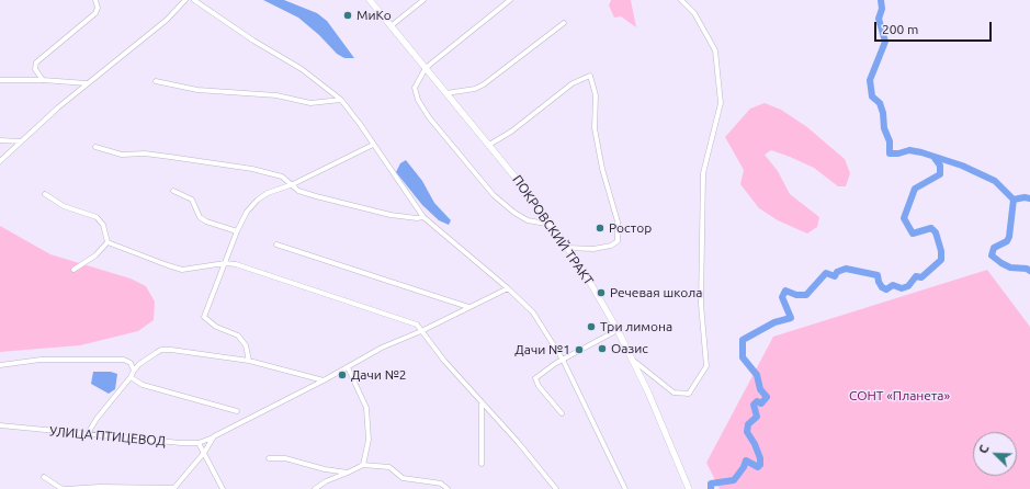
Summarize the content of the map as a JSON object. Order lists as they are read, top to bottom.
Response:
{
  "streets": {
    "main road": ["ПОКРОВСКИЙ ТРАКТ"],
    "street": ["УЛИЦА ПТИЦЕВОД"]
  },
  "parks": ["СОНТ «Планета»"],
  "places": [
    "МиКо",
    "Ростор",
    "Речевая школа",
    "Три лимона",
    "Оазис",
    "Дачи №1",
    "Дачи №2"
  ],
  "scale_bar": "200 m",
  "north": "top left"
}
